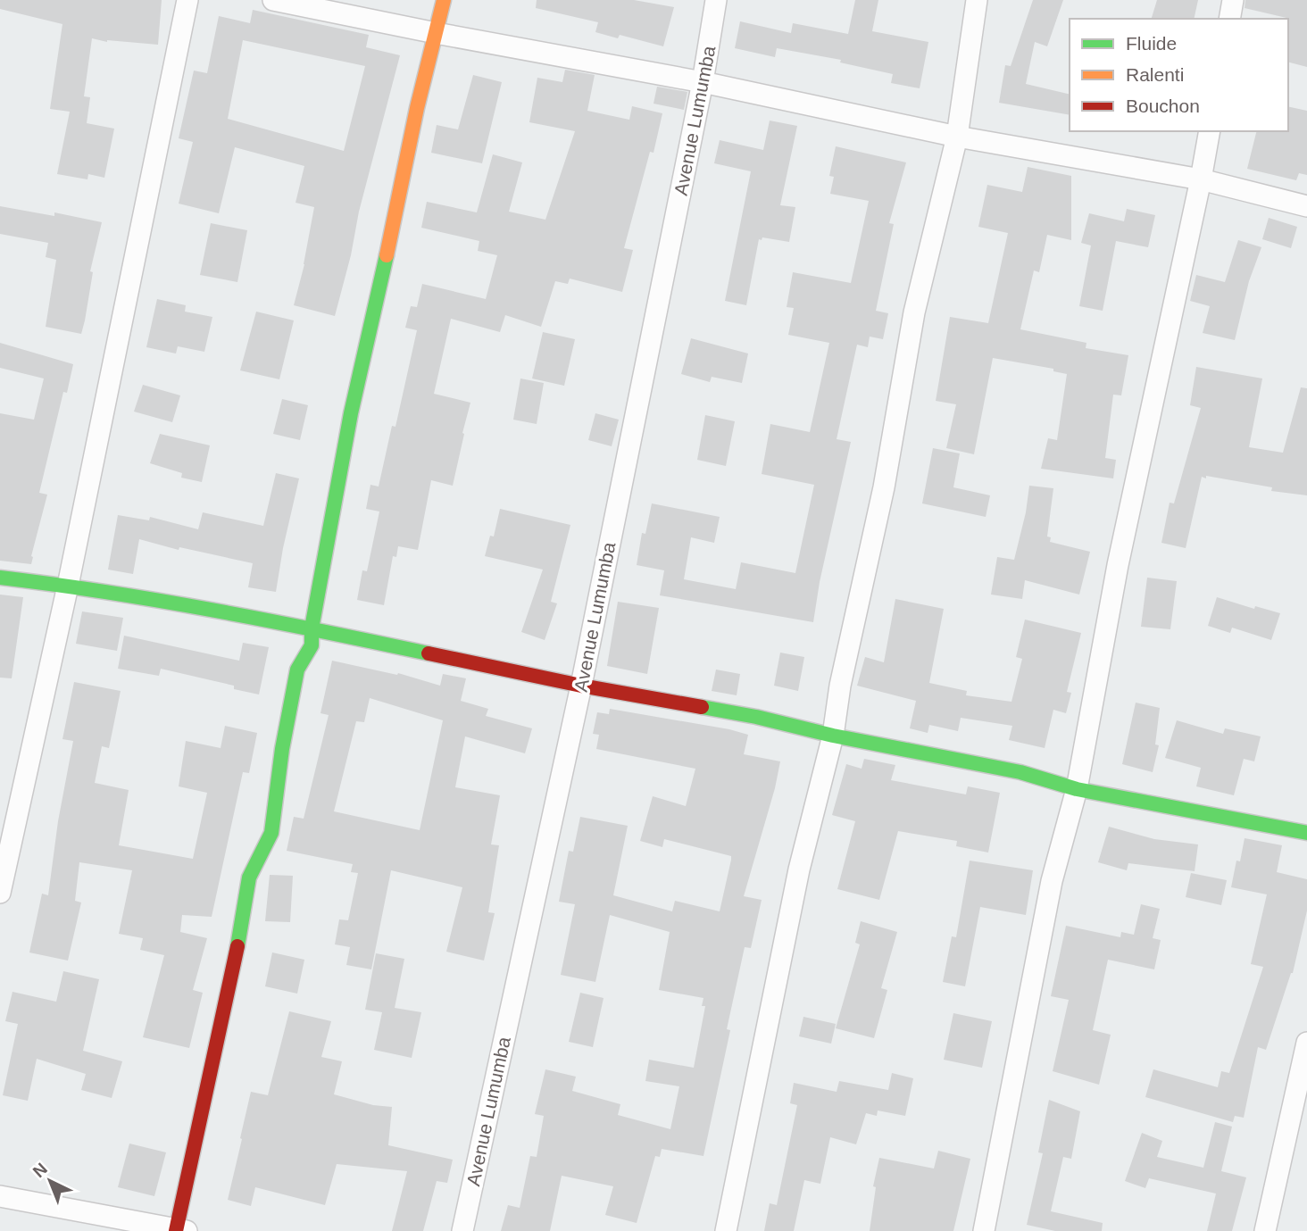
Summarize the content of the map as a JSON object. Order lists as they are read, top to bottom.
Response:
{
  "streets": {
    "street": ["Avenue Lumumba"]
  },
  "legend": ["Fluide", "Ralenti", "Bouchon"],
  "north": "top left"
}
